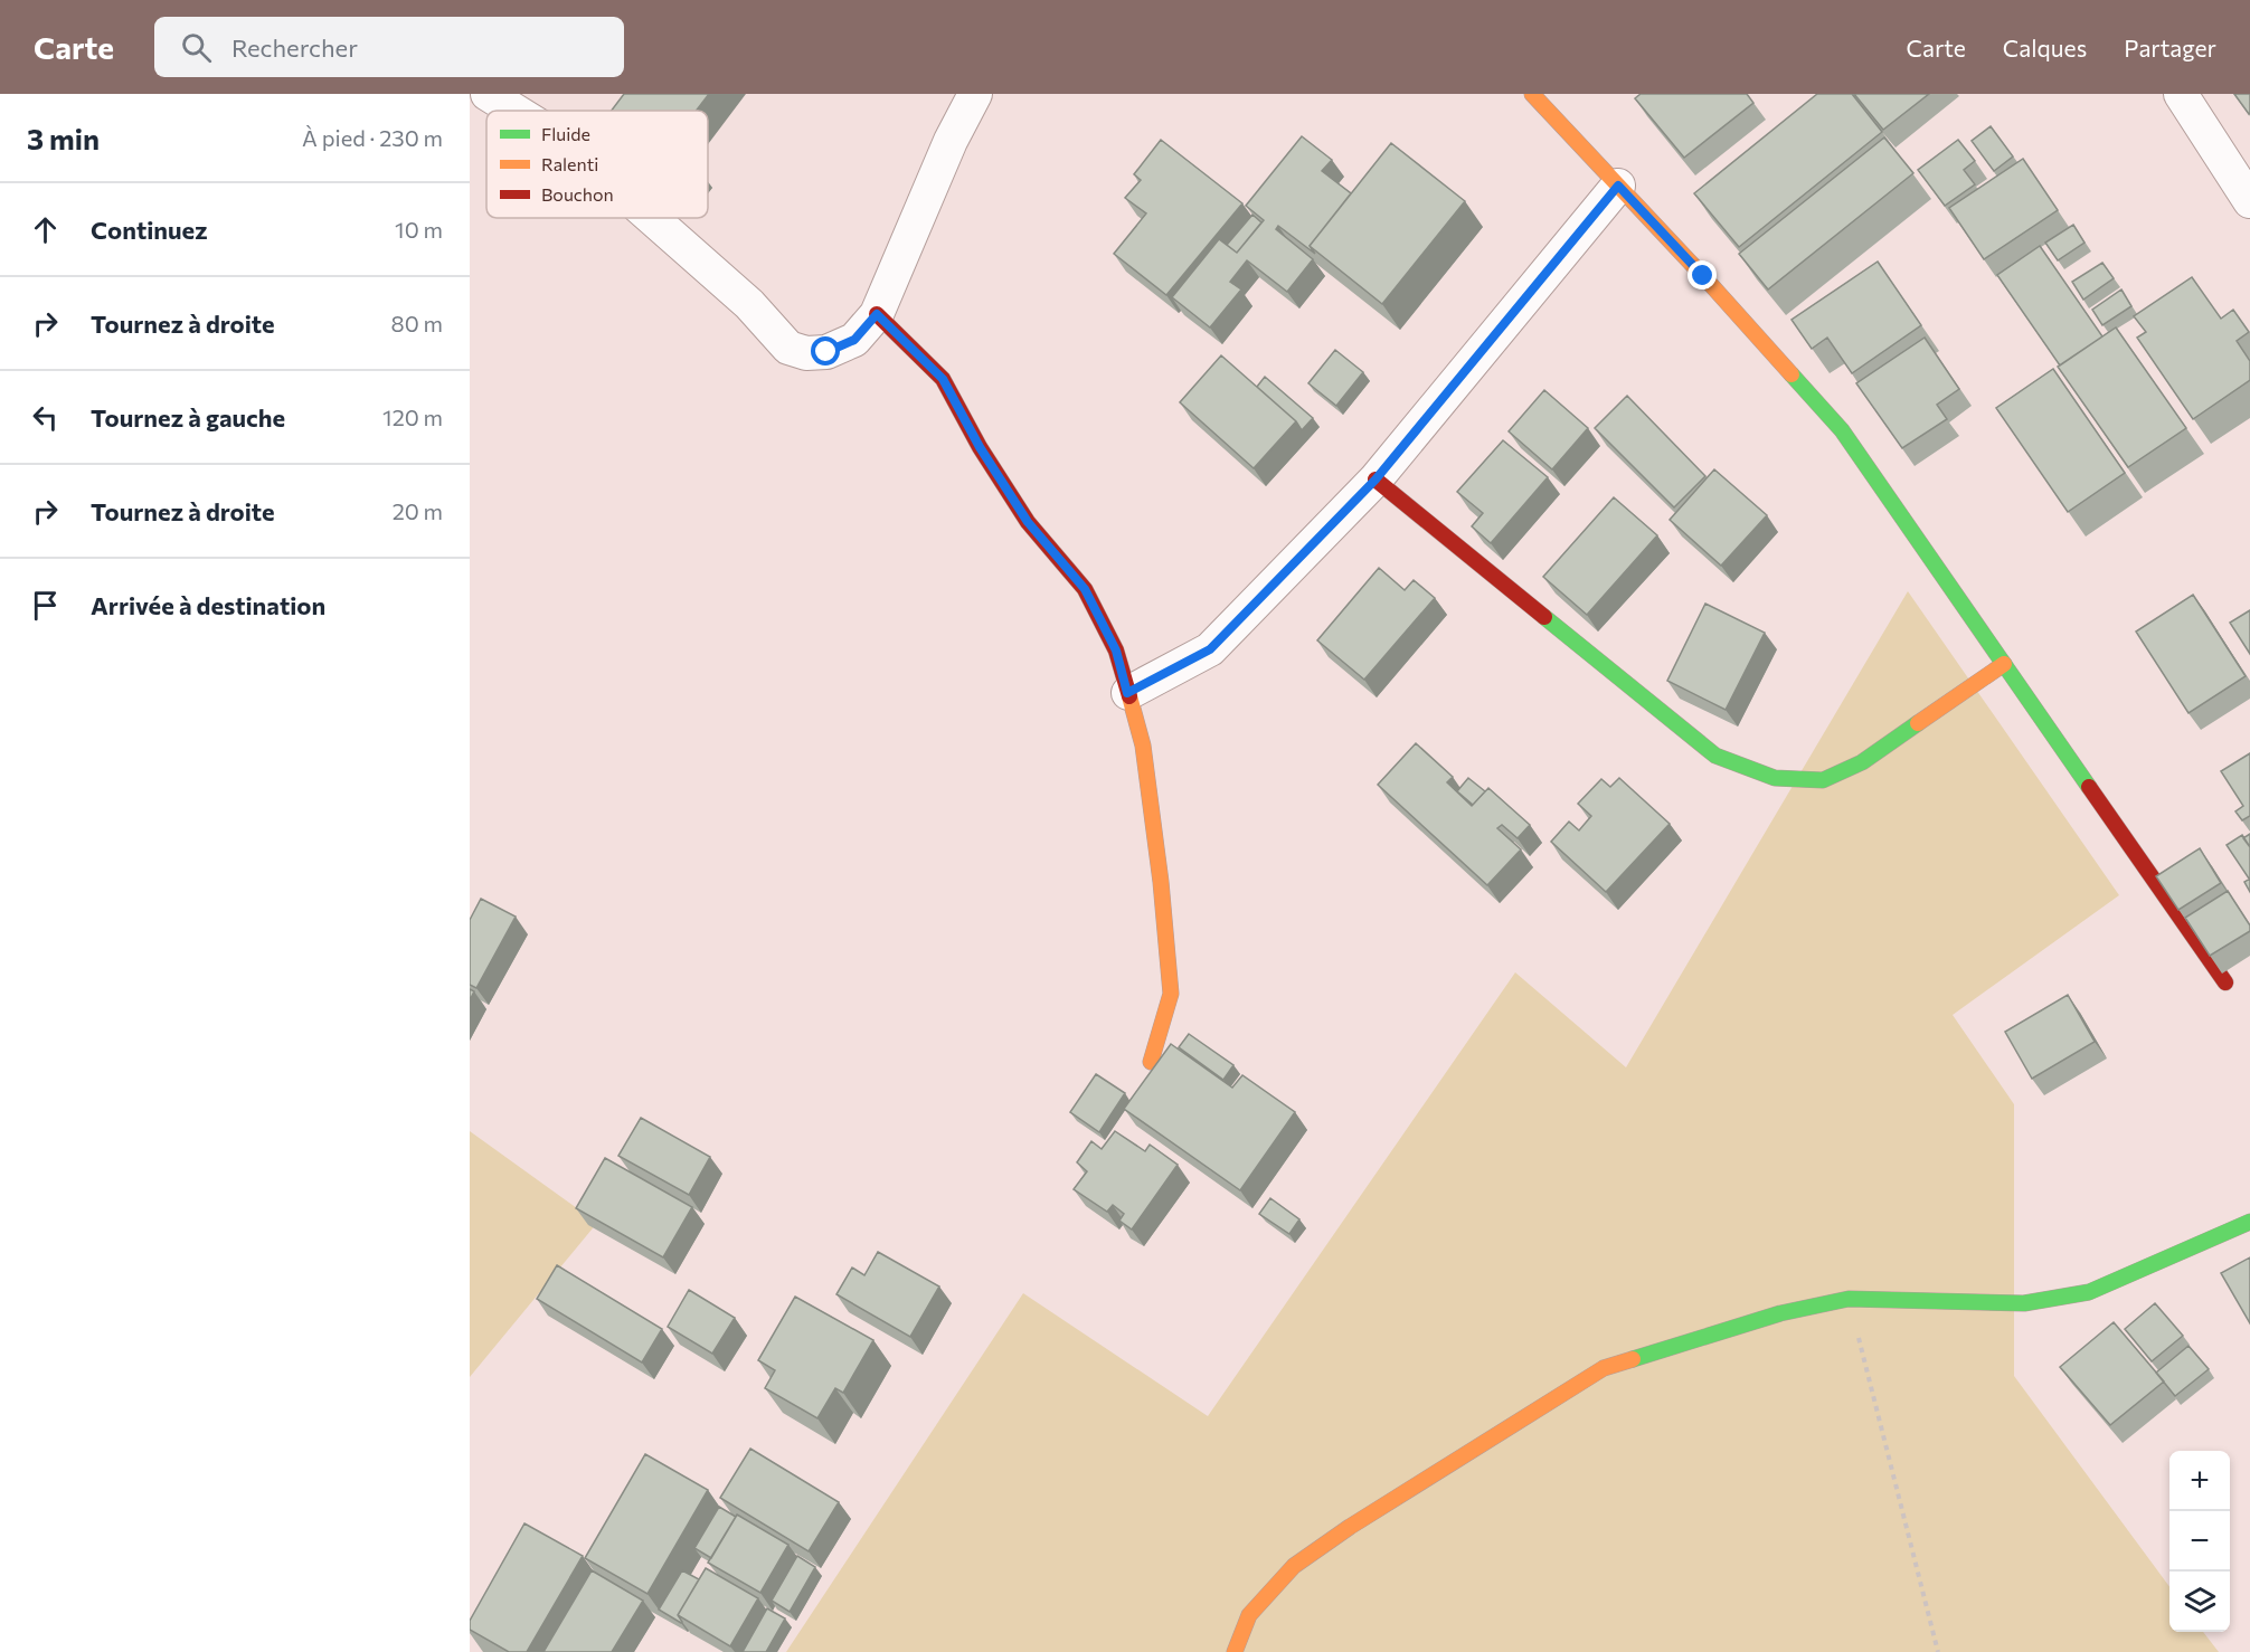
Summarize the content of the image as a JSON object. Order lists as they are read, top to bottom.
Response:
{
  "legend": ["Fluide", "Ralenti", "Bouchon"],
  "page": {
    "header": "Carte",
    "search": "Rechercher",
    "nav": ["Carte", "Calques", "Partager"],
    "heading": ["3 min", "À pied · 230 m"],
    "list": [
      ["Continuez", "10 m"],
      ["Tournez à droite", "80 m"],
      ["Tournez à gauche", "120 m"],
      ["Tournez à droite", "20 m"],
      "Arrivée à destination"
    ],
    "map_buttons": ["+", "−"]
  }
}
